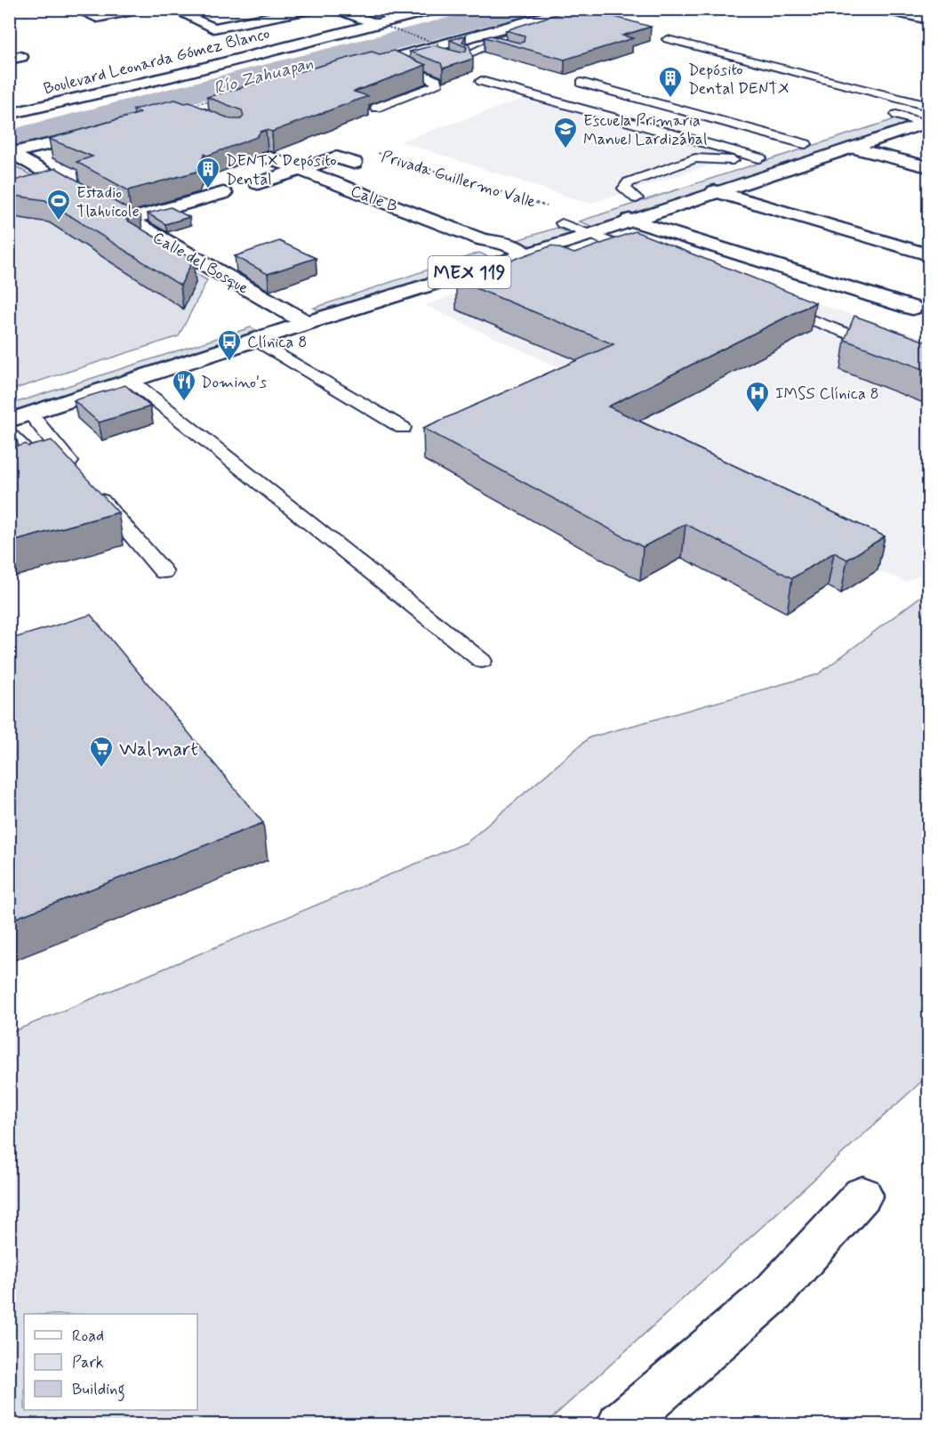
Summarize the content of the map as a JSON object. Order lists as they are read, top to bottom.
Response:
{
  "streets": {
    "street": [
      "Boulevard Leonarda Gómez Blanco",
      "Calle B",
      "Calle del Bosque",
      "MEX 119"
    ],
    "path": ["Privada Guillermo Valle"]
  },
  "crossings": [
    ["Privada Guillermo Valle", "MEX 119"],
    ["Calle B", "MEX 119"],
    ["Calle del Bosque", "MEX 119"]
  ],
  "water": ["Río Zahuapan"],
  "places": {
    "building": ["Depósito Dental DENTX", "DENTX Depósito Dental"],
    "school or university": ["Escuela Primaria Manuel Lardizábal"],
    "sports": ["Estadio Tlahuicole"],
    "bus stop": ["Clínica 8"],
    "restaurant": ["Domino's"],
    "hospital": ["IMSS Clínica 8"],
    "supermarket": ["Walmart"]
  },
  "legend": ["Road", "Park", "Building"]
}
